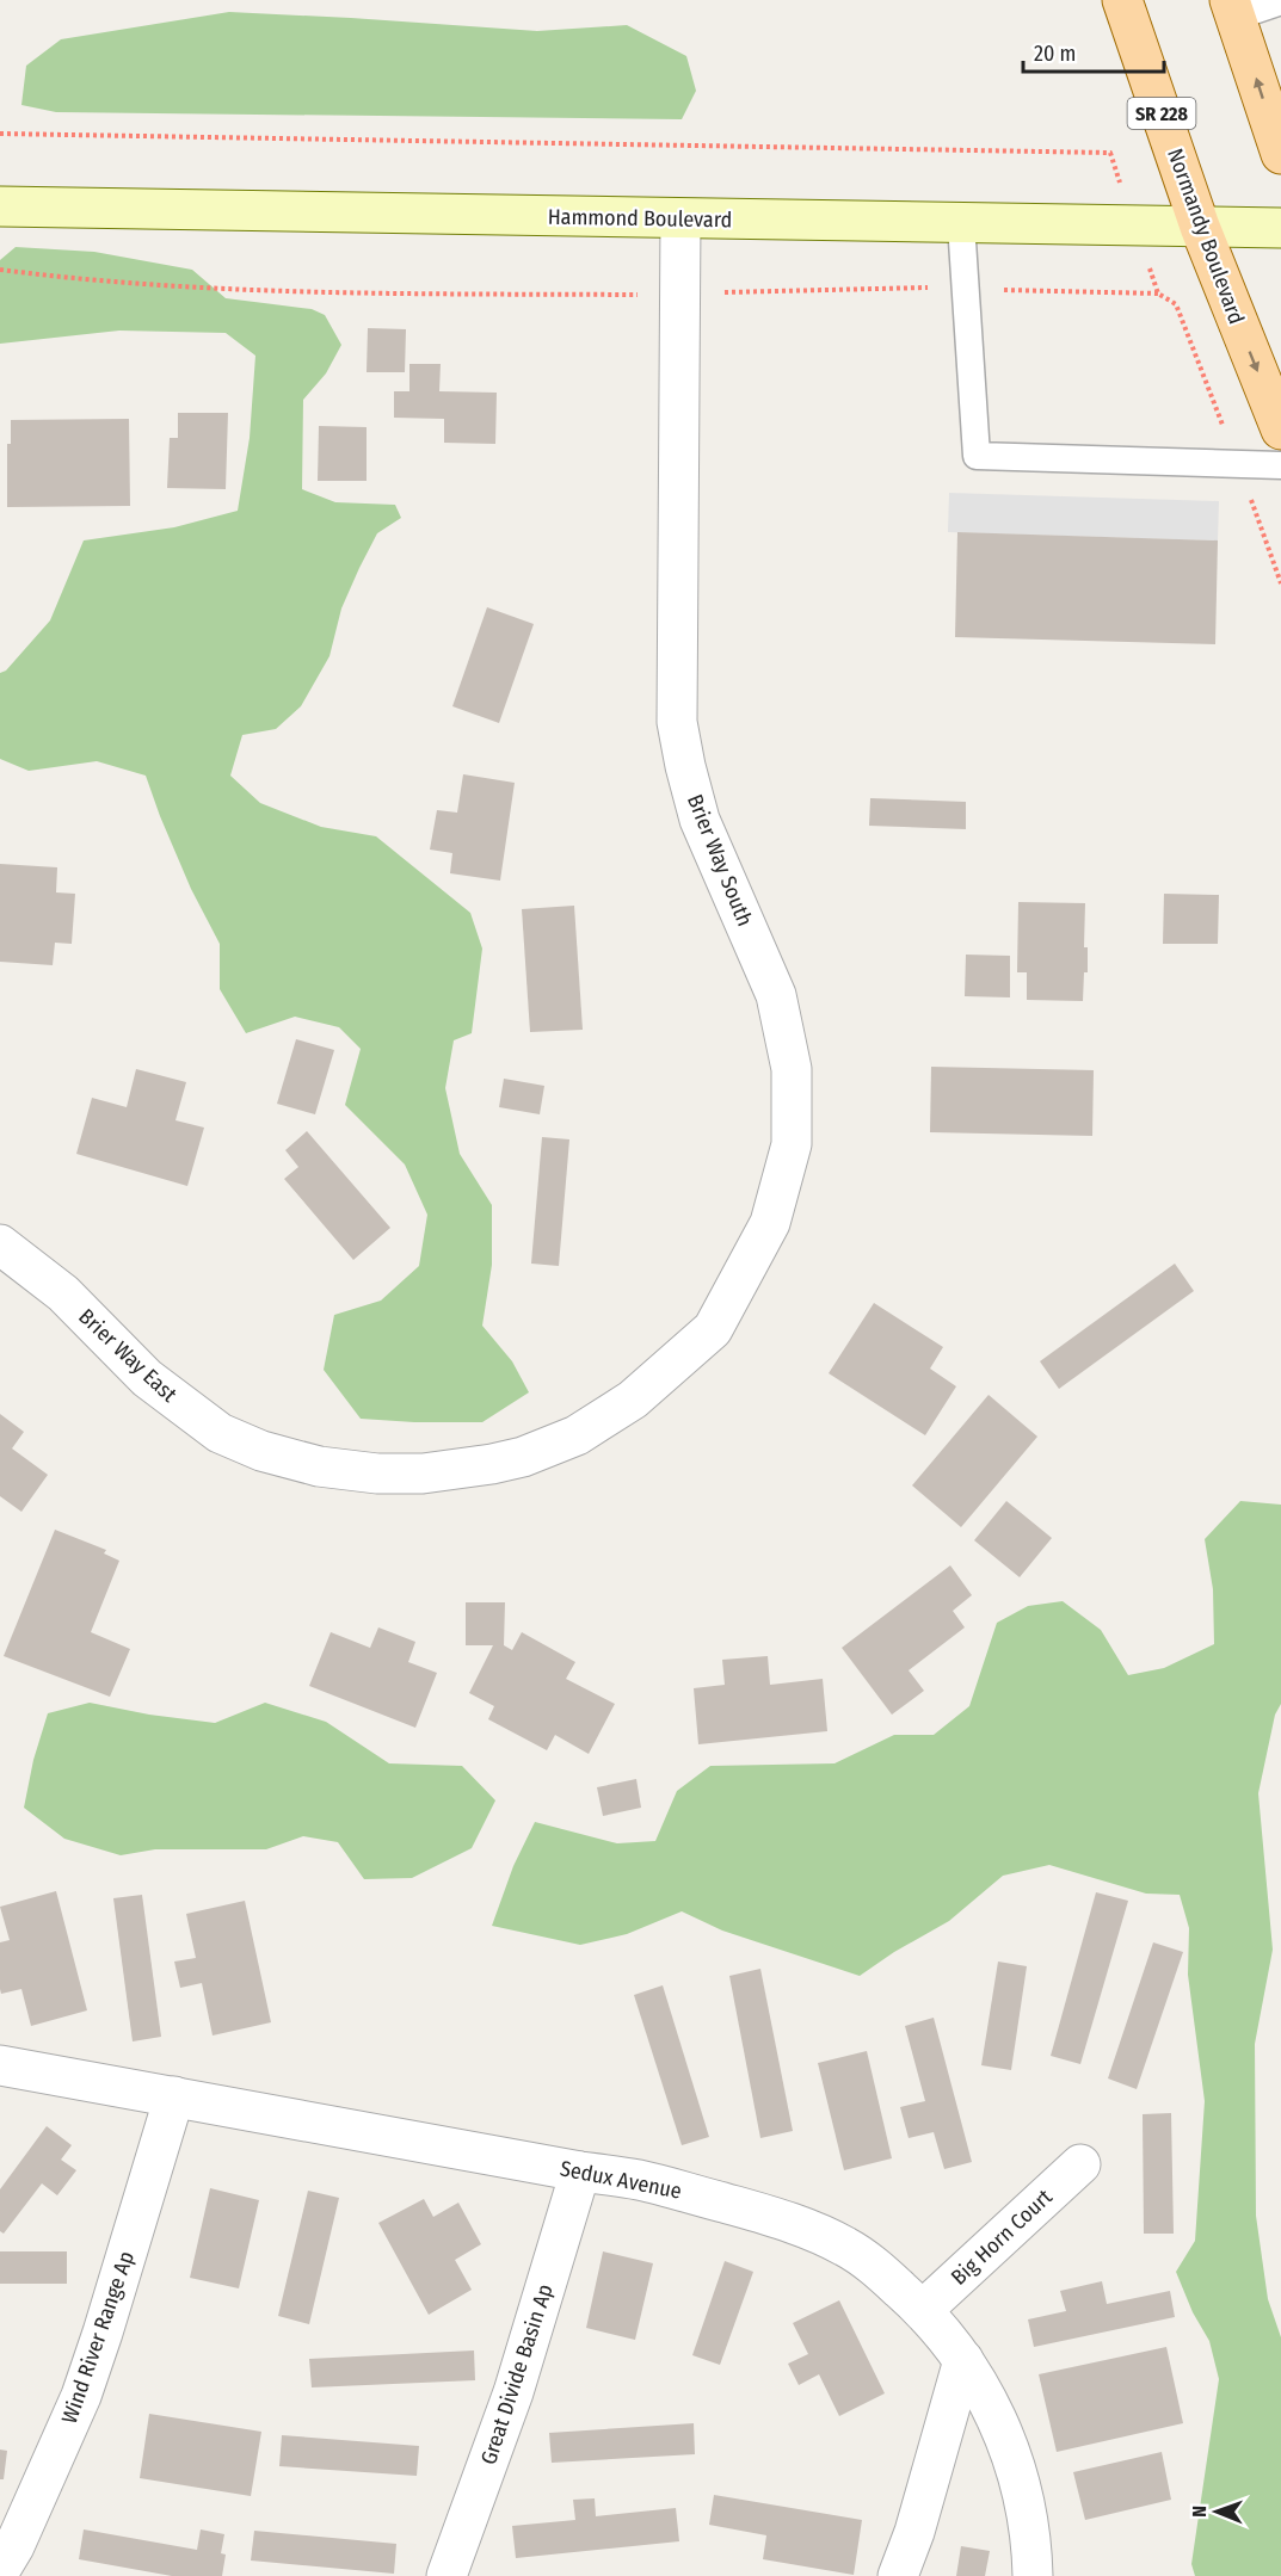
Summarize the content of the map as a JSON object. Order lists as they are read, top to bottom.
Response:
{
  "streets": {
    "main road": ["SR 228", "Normandy Boulevard"],
    "street": [
      "Hammond Boulevard",
      "Brier Way South",
      "Brier Way East",
      "Sedux Avenue",
      "Big Horn Court",
      "Wind River Range Ap",
      "Great Divide Basin Ap"
    ]
  },
  "crossings": [
    ["Hammond Boulevard", "Normandy Boulevard"],
    ["Hammond Boulevard", "Brier Way South"],
    ["Brier Way South", "Brier Way East"],
    ["Sedux Avenue", "Big Horn Court"],
    ["Sedux Avenue", "Wind River Range Ap"],
    ["Sedux Avenue", "Great Divide Basin Ap"]
  ],
  "one_way": ["Normandy Boulevard"],
  "scale_bar": "20 m",
  "north": "left"
}
